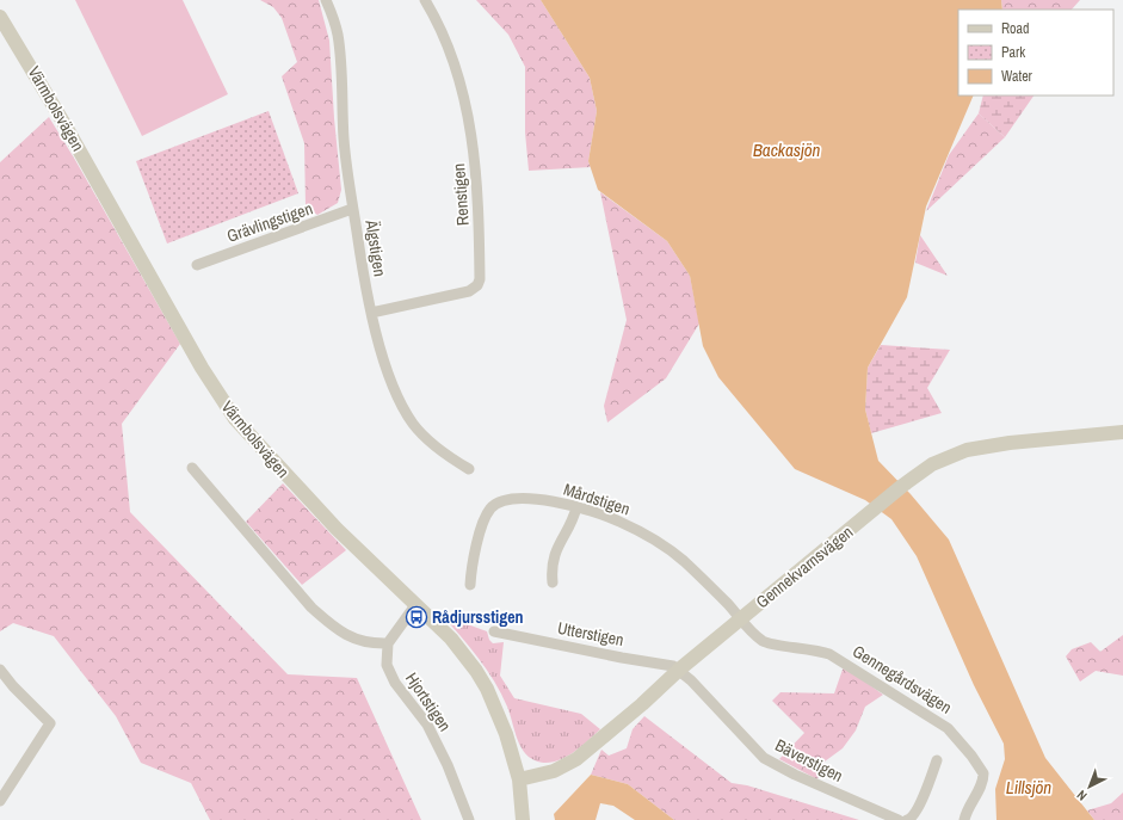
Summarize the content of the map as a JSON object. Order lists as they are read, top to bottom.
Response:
{
  "streets": {
    "street": [
      "Värmbolsvägen",
      "Renstigen",
      "Grävlingstigen",
      "Älgstigen",
      "Mårdstigen",
      "Gennekvarnsvägen",
      "Utterstigen",
      "Gennegårdsvägen",
      "Hjortstigen",
      "Bäverstigen"
    ]
  },
  "crossings": [
    ["Värmbolsvägen", "Gennekvarnsvägen"],
    ["Renstigen", "Älgstigen"],
    ["Grävlingstigen", "Älgstigen"],
    ["Mårdstigen", "Gennekvarnsvägen"],
    ["Mårdstigen", "Gennegårdsvägen"],
    ["Gennekvarnsvägen", "Utterstigen"],
    ["Gennekvarnsvägen", "Gennegårdsvägen"],
    ["Gennekvarnsvägen", "Bäverstigen"],
    ["Utterstigen", "Bäverstigen"]
  ],
  "water": ["Backasjön", "Lillsjön"],
  "places": {
    "bus stop": ["Rådjursstigen"]
  },
  "legend": ["Road", "Park", "Water"],
  "north": "bottom left"
}
